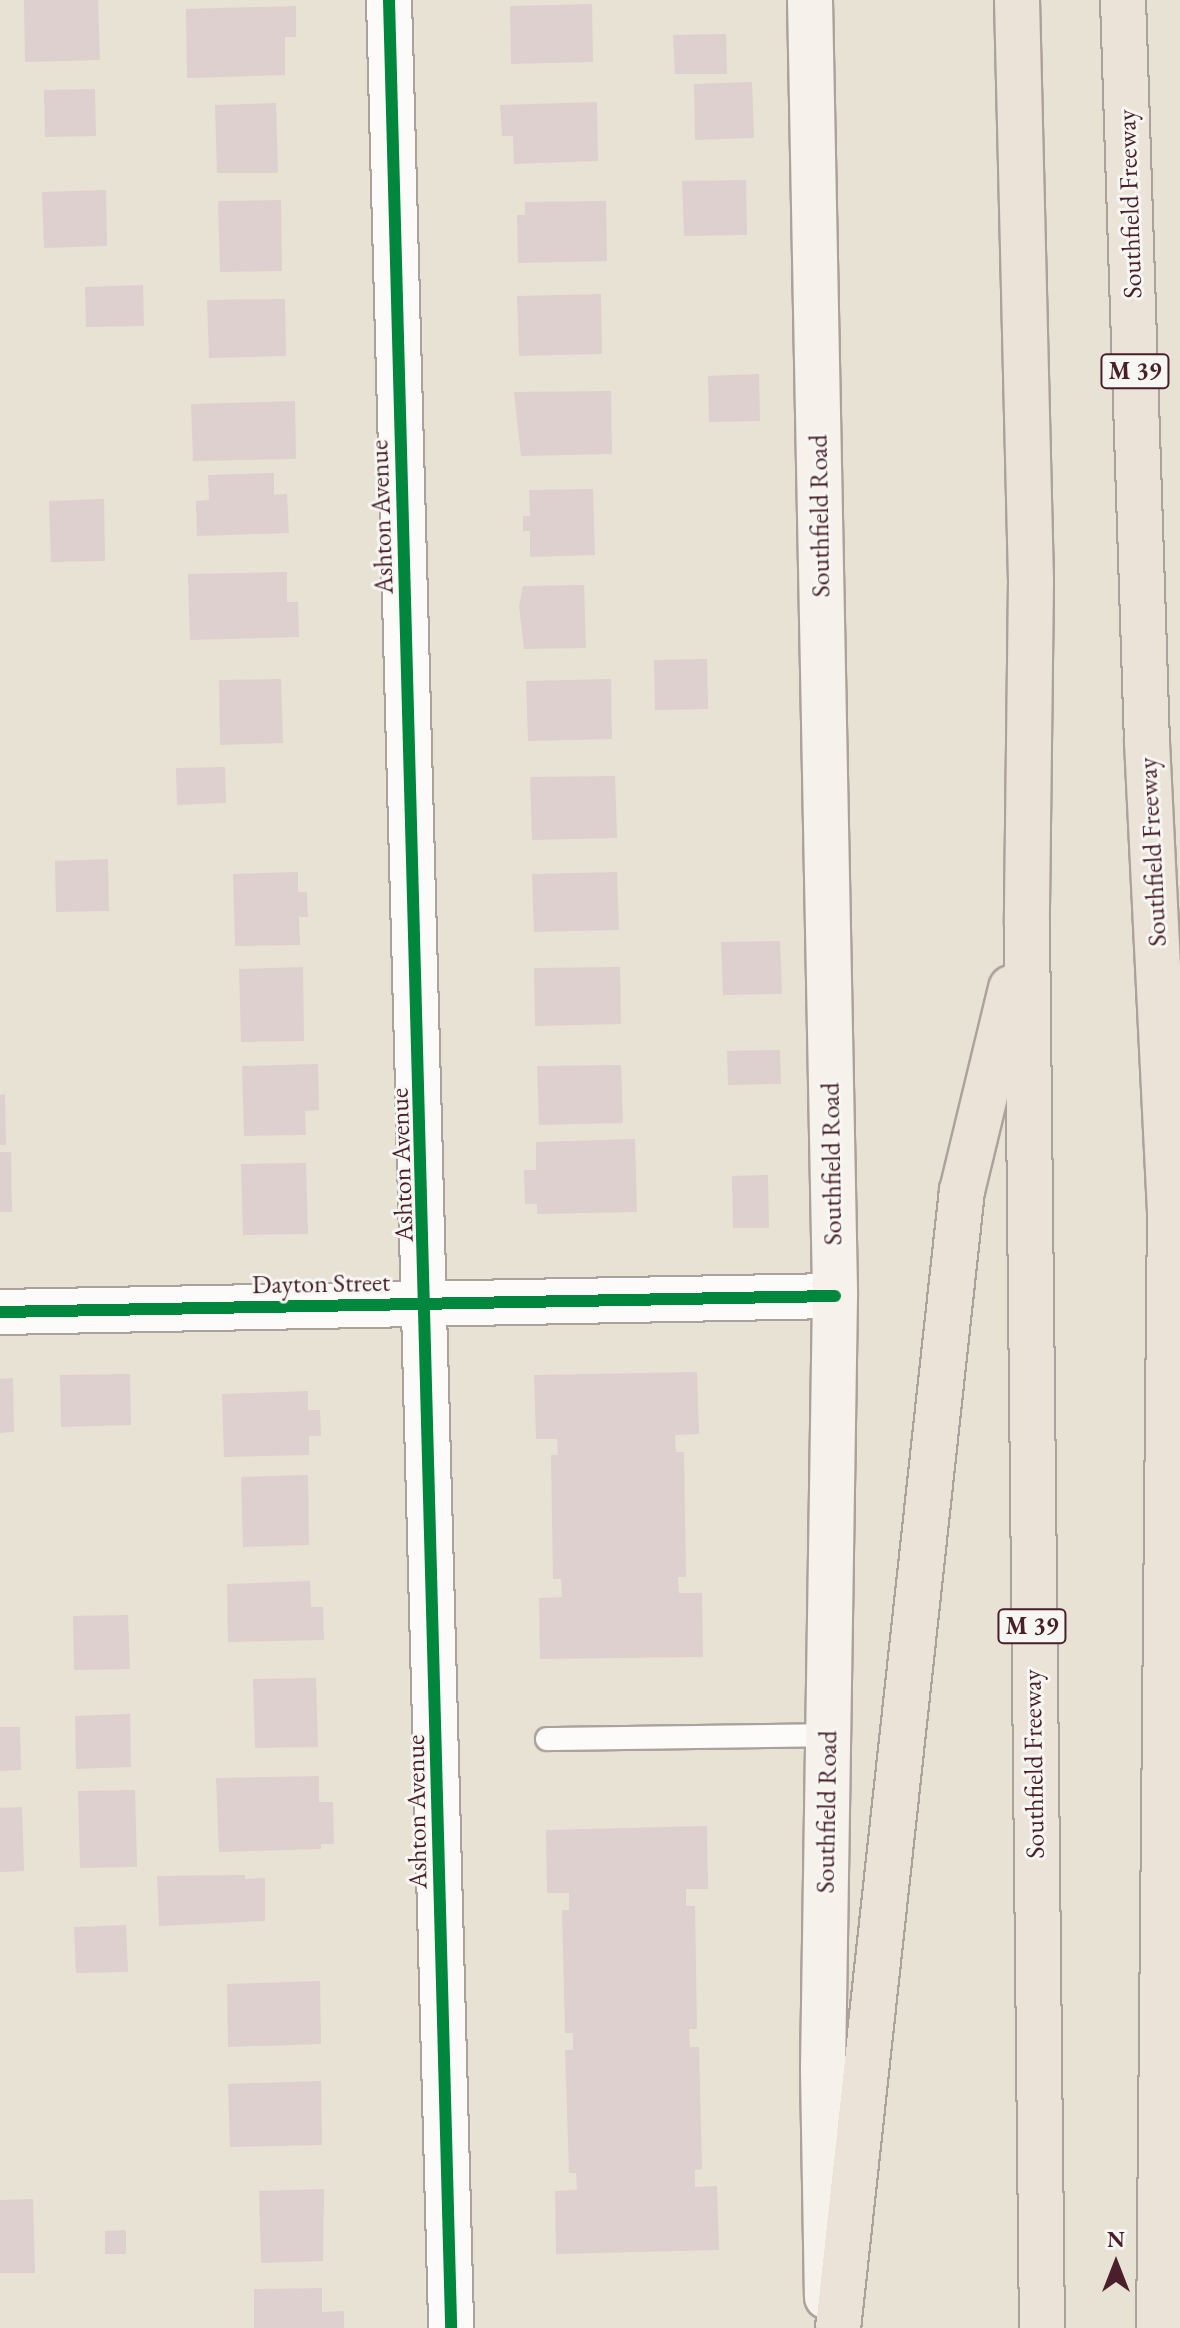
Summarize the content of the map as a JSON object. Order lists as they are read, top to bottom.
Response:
{
  "streets": {
    "highway": ["Southfield Freeway", "M 39"],
    "main road": ["Southfield Road"],
    "street": ["Ashton Avenue", "Dayton Street"]
  },
  "crossings": [
    ["Southfield Road", "Dayton Street"],
    ["Ashton Avenue", "Dayton Street"]
  ],
  "north": "top"
}
